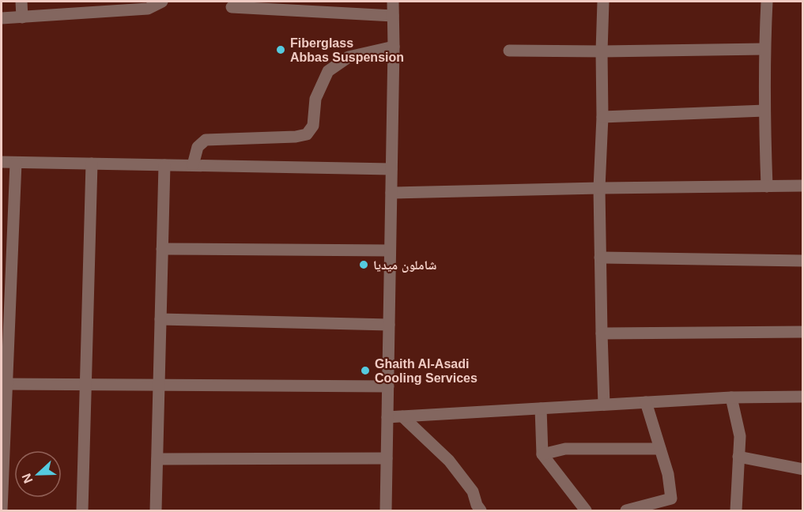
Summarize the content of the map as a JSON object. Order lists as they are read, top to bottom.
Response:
{
  "places": ["Fiberglass Abbas Suspension", "شاملون ميديا", "Ghaith Al-Asadi Cooling Services"],
  "north": "left"
}
